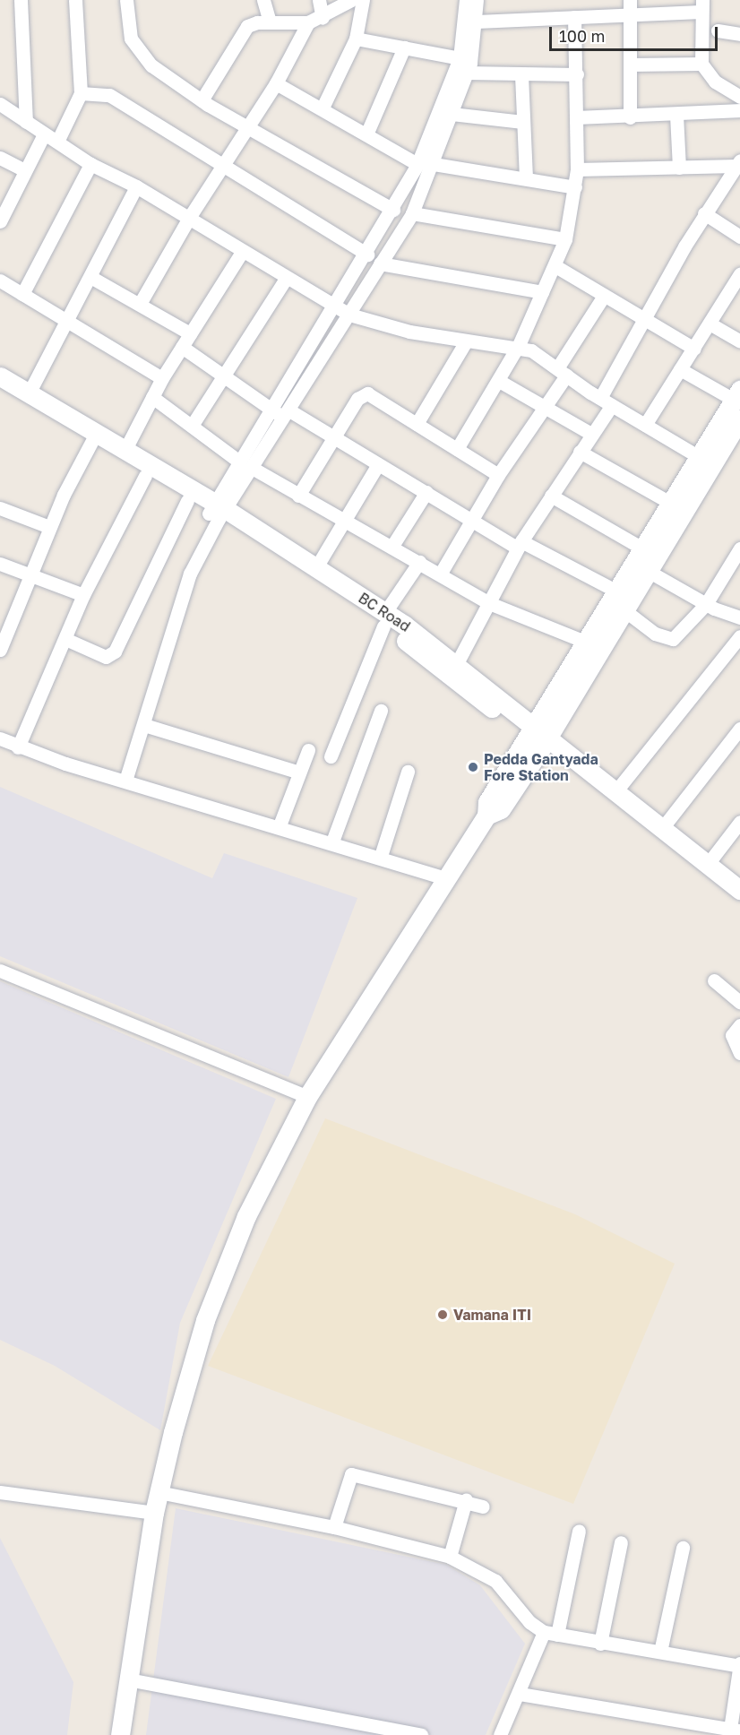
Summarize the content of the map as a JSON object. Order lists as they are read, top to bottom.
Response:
{
  "streets": {
    "street": ["BC Road"]
  },
  "places": ["Pedda Gantyada Fore Station", "Vamana ITI"],
  "scale_bar": "100 m"
}
